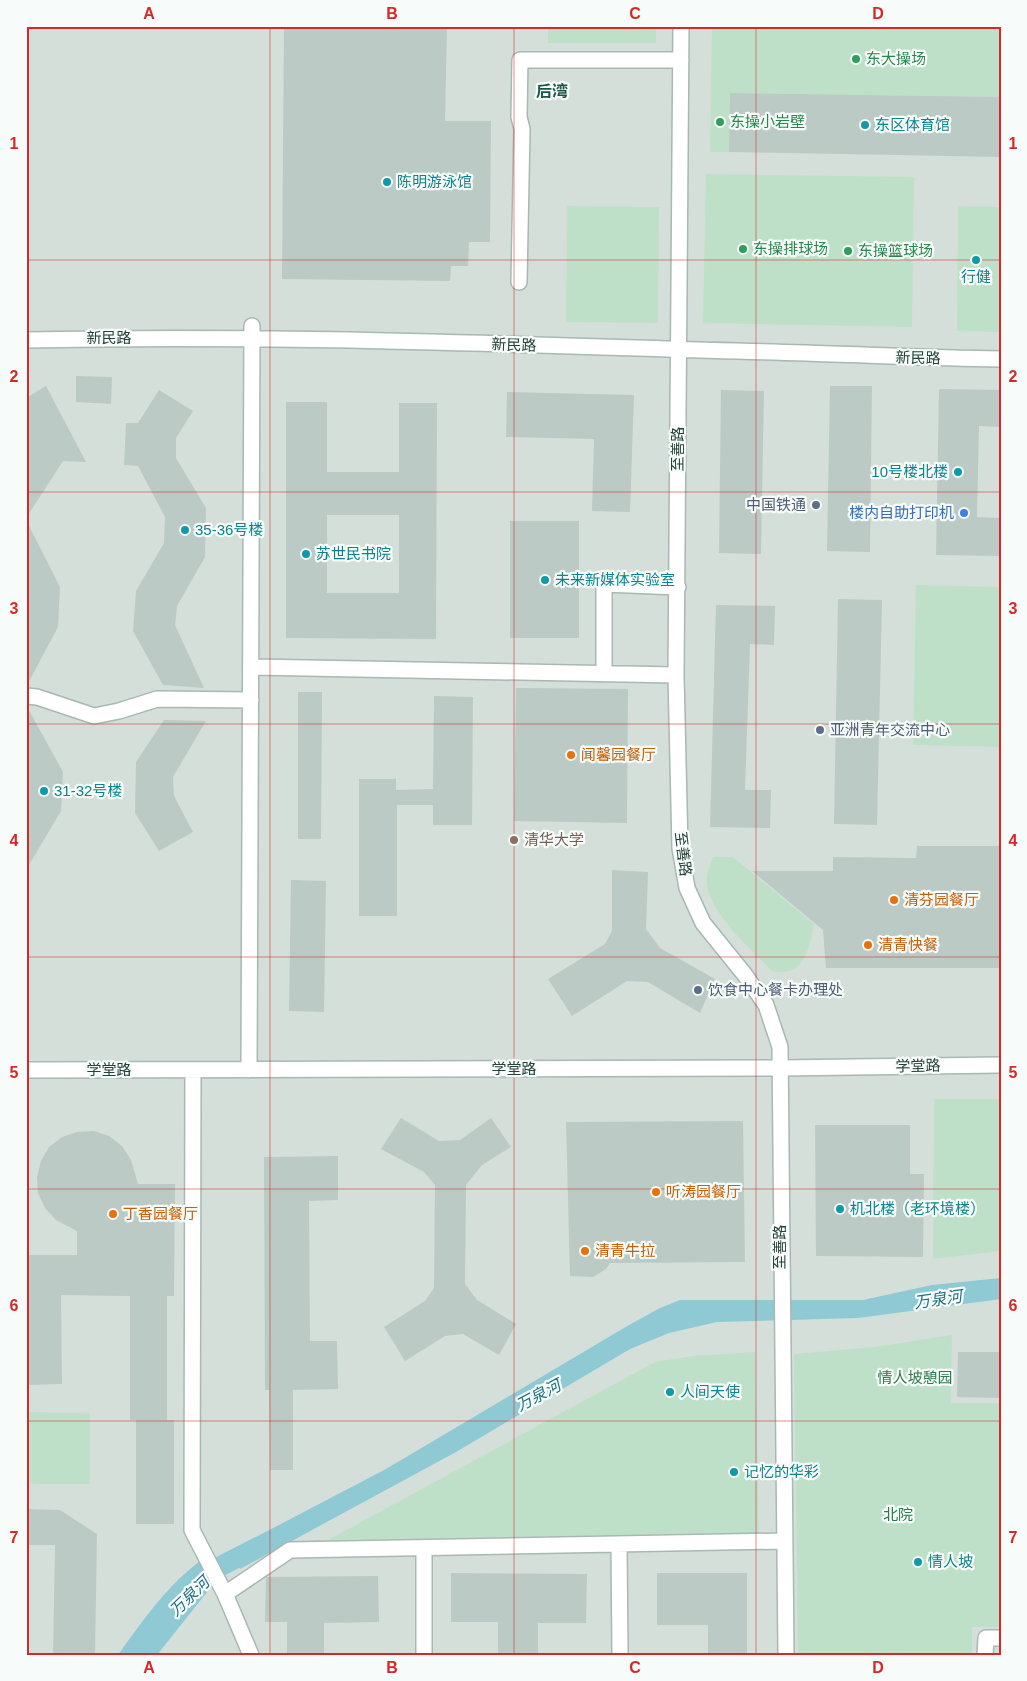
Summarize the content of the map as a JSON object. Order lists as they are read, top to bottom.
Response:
{
  "streets": {
    "street": ["新民路", "至善路", "学堂路"]
  },
  "crossings": [
    ["新民路", "至善路"],
    ["至善路", "学堂路"]
  ],
  "districts": ["后湾"],
  "water": ["万泉河"],
  "parks": ["情人坡憩园", "北院"],
  "places": [
    "东大操场",
    "东操小岩壁",
    "东区体育馆",
    "陈明游泳馆",
    "东操排球场",
    "东操篮球场",
    "行健",
    "10号楼北楼",
    "中国铁通",
    "楼内自助打印机",
    "35-36号楼",
    "苏世民书院",
    "未来新媒体实验室",
    "亚洲青年交流中心",
    "闻馨园餐厅",
    "31-32号楼",
    "清华大学",
    "清芬园餐厅",
    "清青快餐",
    "饮食中心餐卡办理处",
    "听涛园餐厅",
    "机北楼（老环境楼）",
    "丁香园餐厅",
    "清青牛拉",
    "人间天使",
    "记忆的华彩",
    "情人坡"
  ],
  "grid": {
    "columns": [
      "A",
      "B",
      "C",
      "D"
    ],
    "rows": [
      "1",
      "2",
      "3",
      "4",
      "5",
      "6",
      "7"
    ]
  }
}
